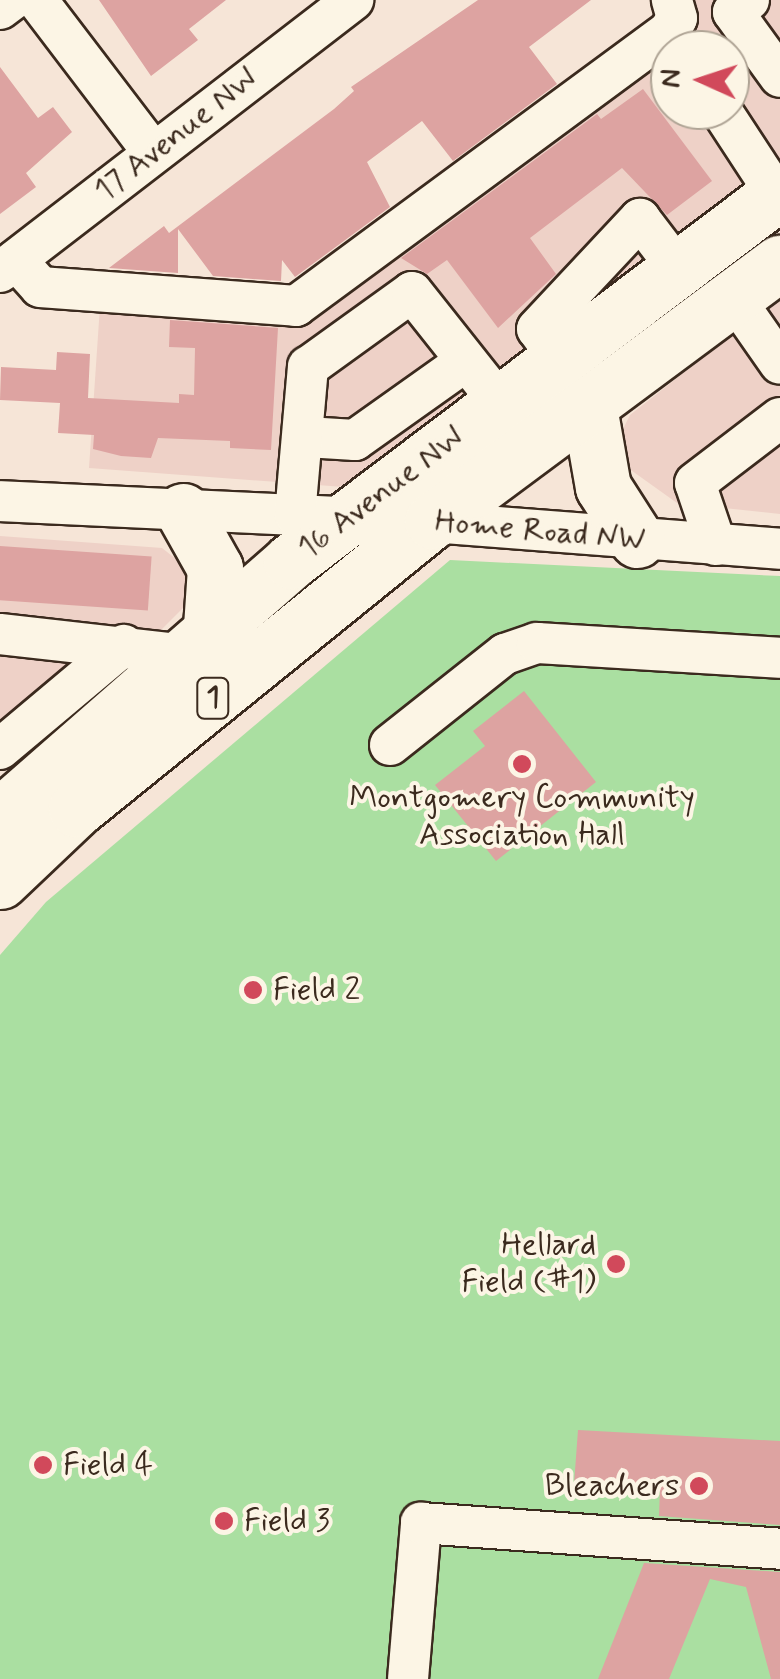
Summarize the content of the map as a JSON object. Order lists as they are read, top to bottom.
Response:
{
  "streets": {
    "highway": ["16 Avenue NW", "1"],
    "street": ["17 Avenue NW", "Home Road NW"]
  },
  "crossings": [
    ["16 Avenue NW", "Home Road NW"]
  ],
  "places": [
    "Montgomery Community Association Hall",
    "Field 2",
    "Hellard Field (#1)",
    "Field 4",
    "Bleachers",
    "Field 3"
  ],
  "north": "left"
}
